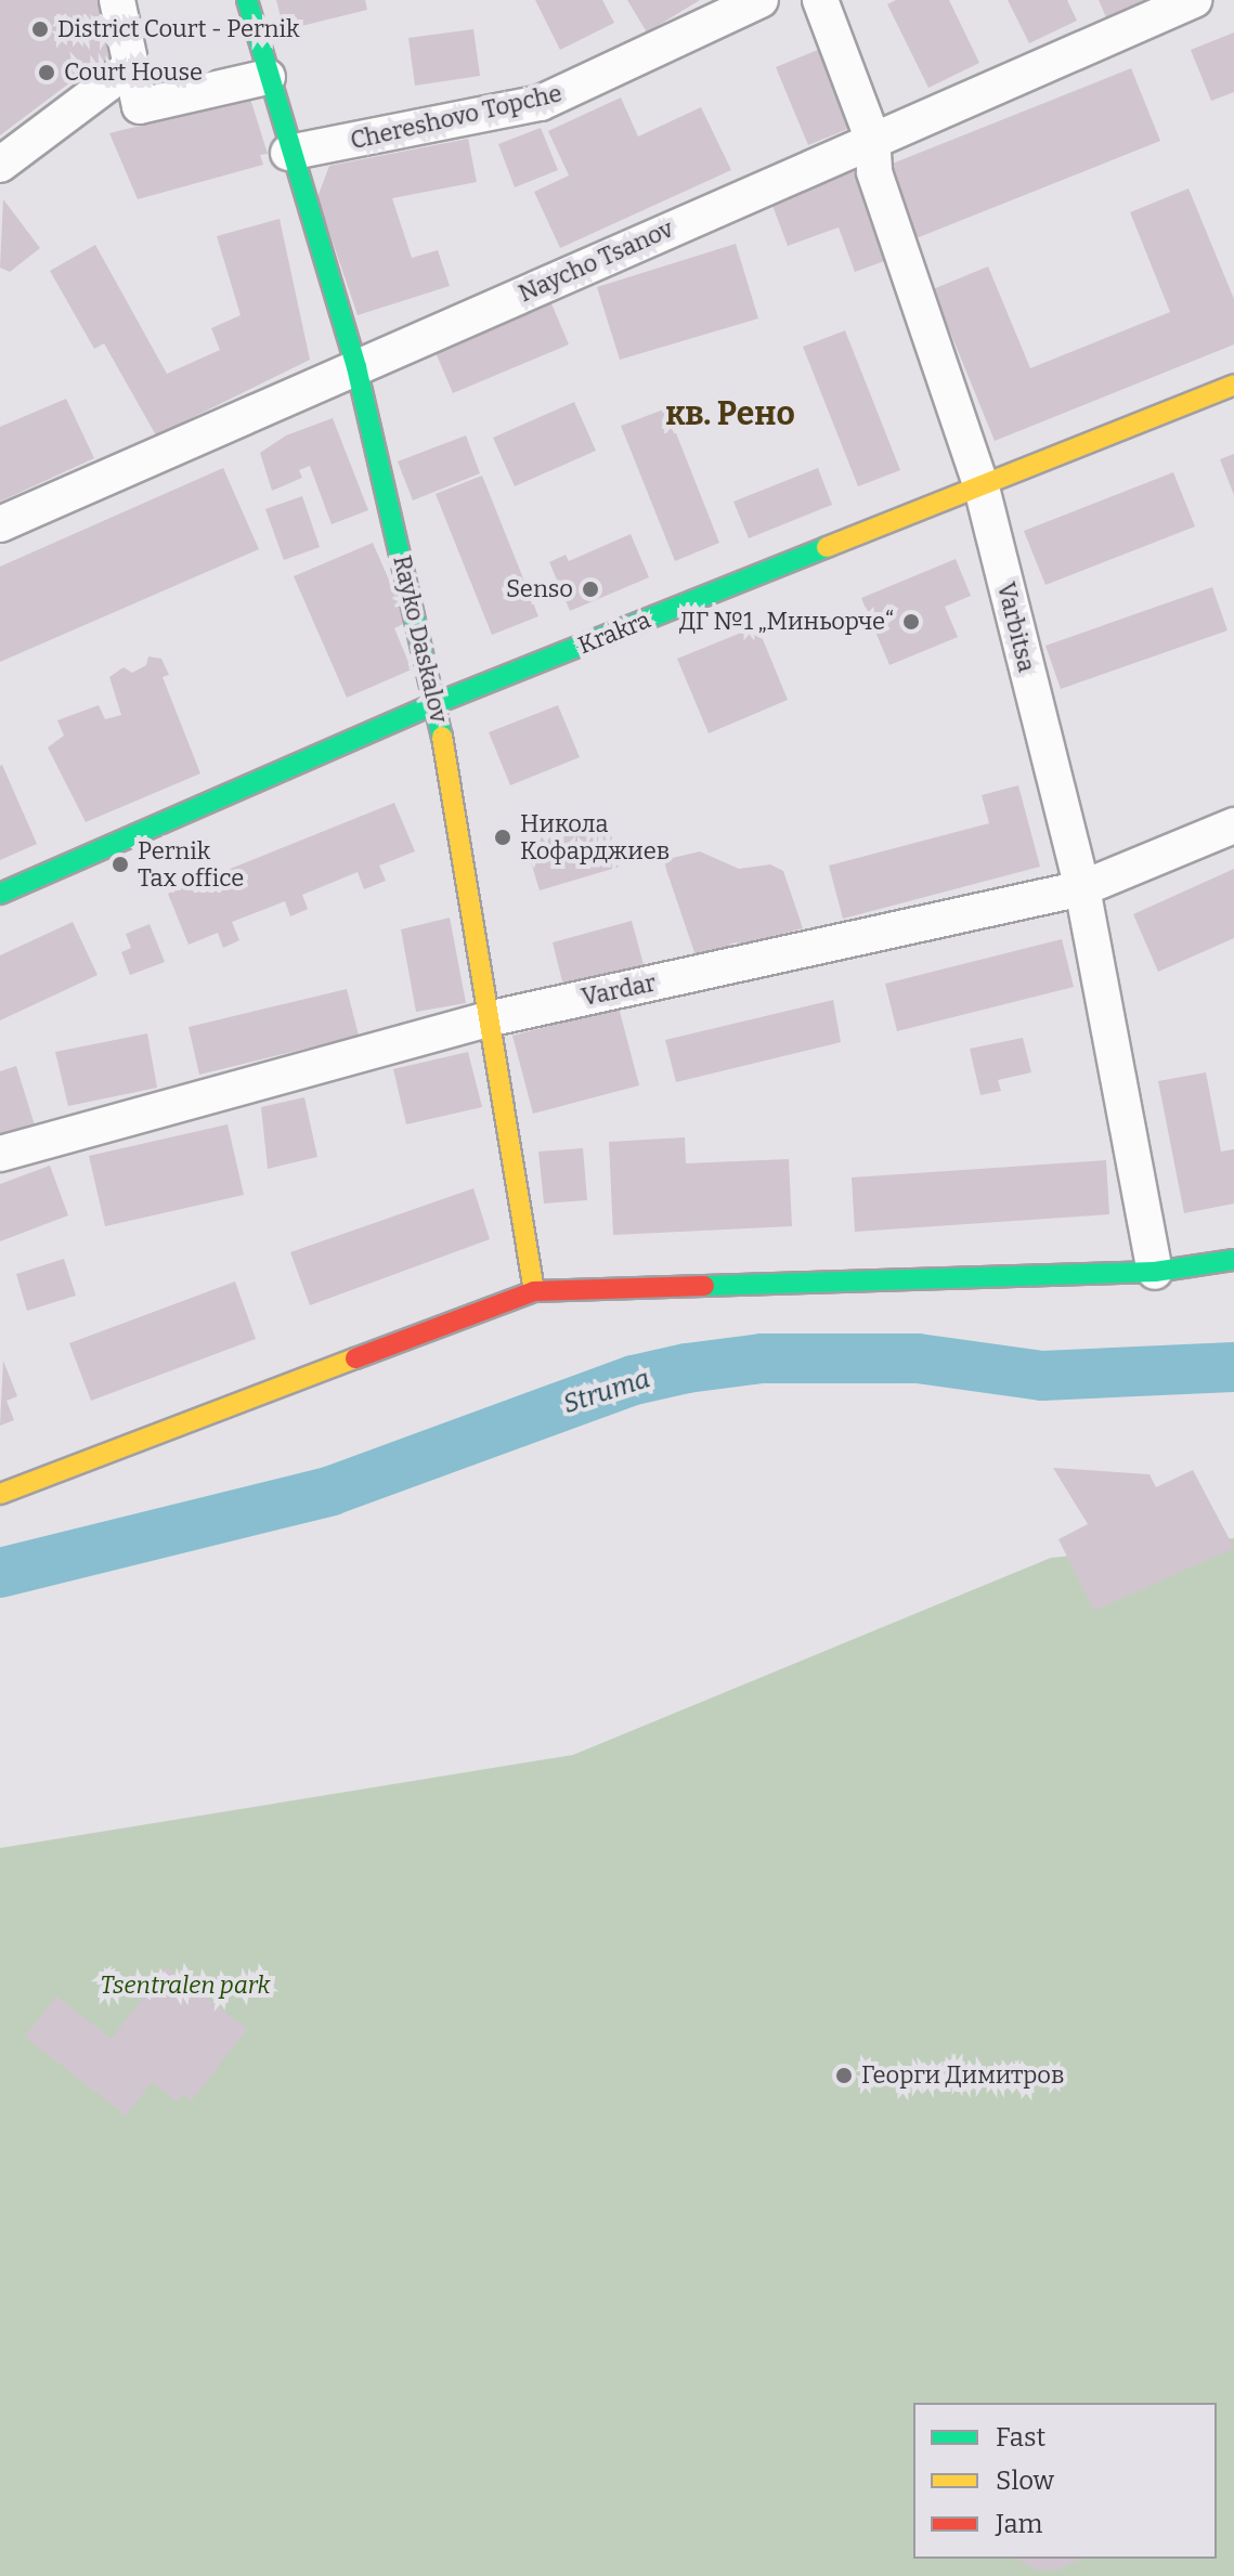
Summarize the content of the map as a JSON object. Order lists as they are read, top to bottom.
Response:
{
  "streets": {
    "street": [
      "Chereshovo Topche",
      "Naycho Tsanov",
      "Varbitsa",
      "Krakra",
      "Rayko Daskalov",
      "Vardar"
    ]
  },
  "crossings": [
    ["Chereshovo Topche", "Rayko Daskalov"],
    ["Naycho Tsanov", "Varbitsa"],
    ["Naycho Tsanov", "Rayko Daskalov"],
    ["Varbitsa", "Krakra"],
    ["Varbitsa", "Vardar"],
    ["Krakra", "Rayko Daskalov"],
    ["Rayko Daskalov", "Vardar"]
  ],
  "districts": ["кв. Рено"],
  "water": ["Struma"],
  "parks": ["Tsentralen park"],
  "places": [
    "District Court - Pernik",
    "Court House",
    "Senso",
    "ДГ №1 „Миньорче“",
    "Никола Кофарджиев",
    "Pernik Tax office",
    "Георги Димитров"
  ],
  "legend": ["Fast", "Slow", "Jam"]
}
